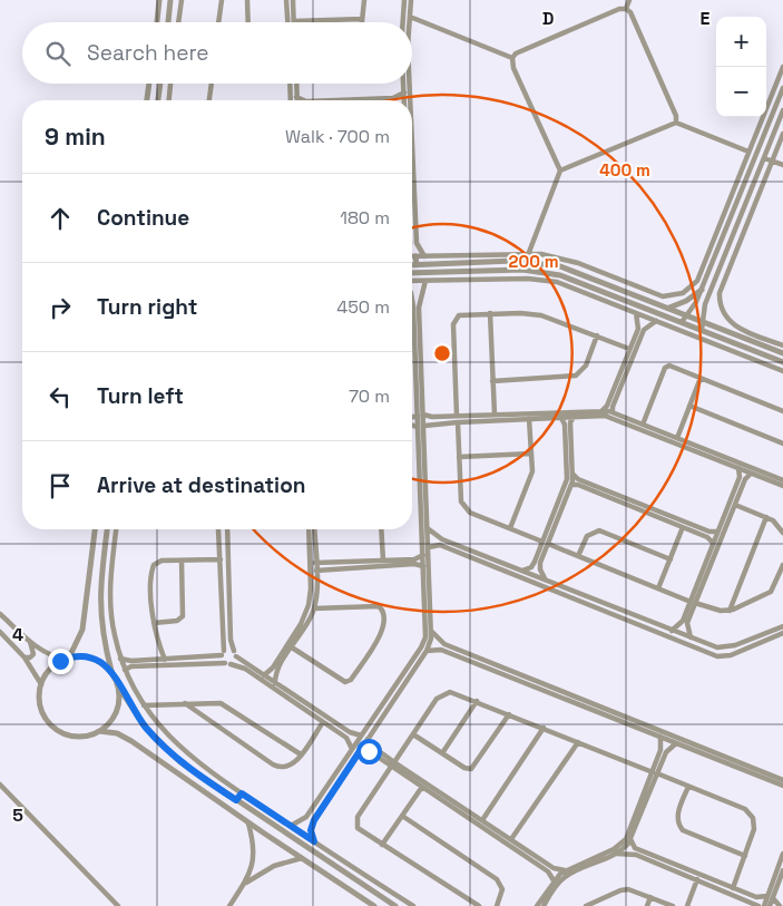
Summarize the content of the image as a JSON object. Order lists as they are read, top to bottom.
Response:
{
  "page": {
    "map_buttons": ["+", "−"],
    "search": "Search here",
    "heading": ["9 min", "Walk · 700 m"],
    "list": [
      ["Continue", "180 m"],
      ["Turn right", "450 m"],
      ["Turn left", "70 m"],
      "Arrive at destination"
    ]
  },
  "grid": {
    "columns": ["D", "E"],
    "rows": ["4", "5"]
  },
  "rings": ["400 m", "200 m"]
}
